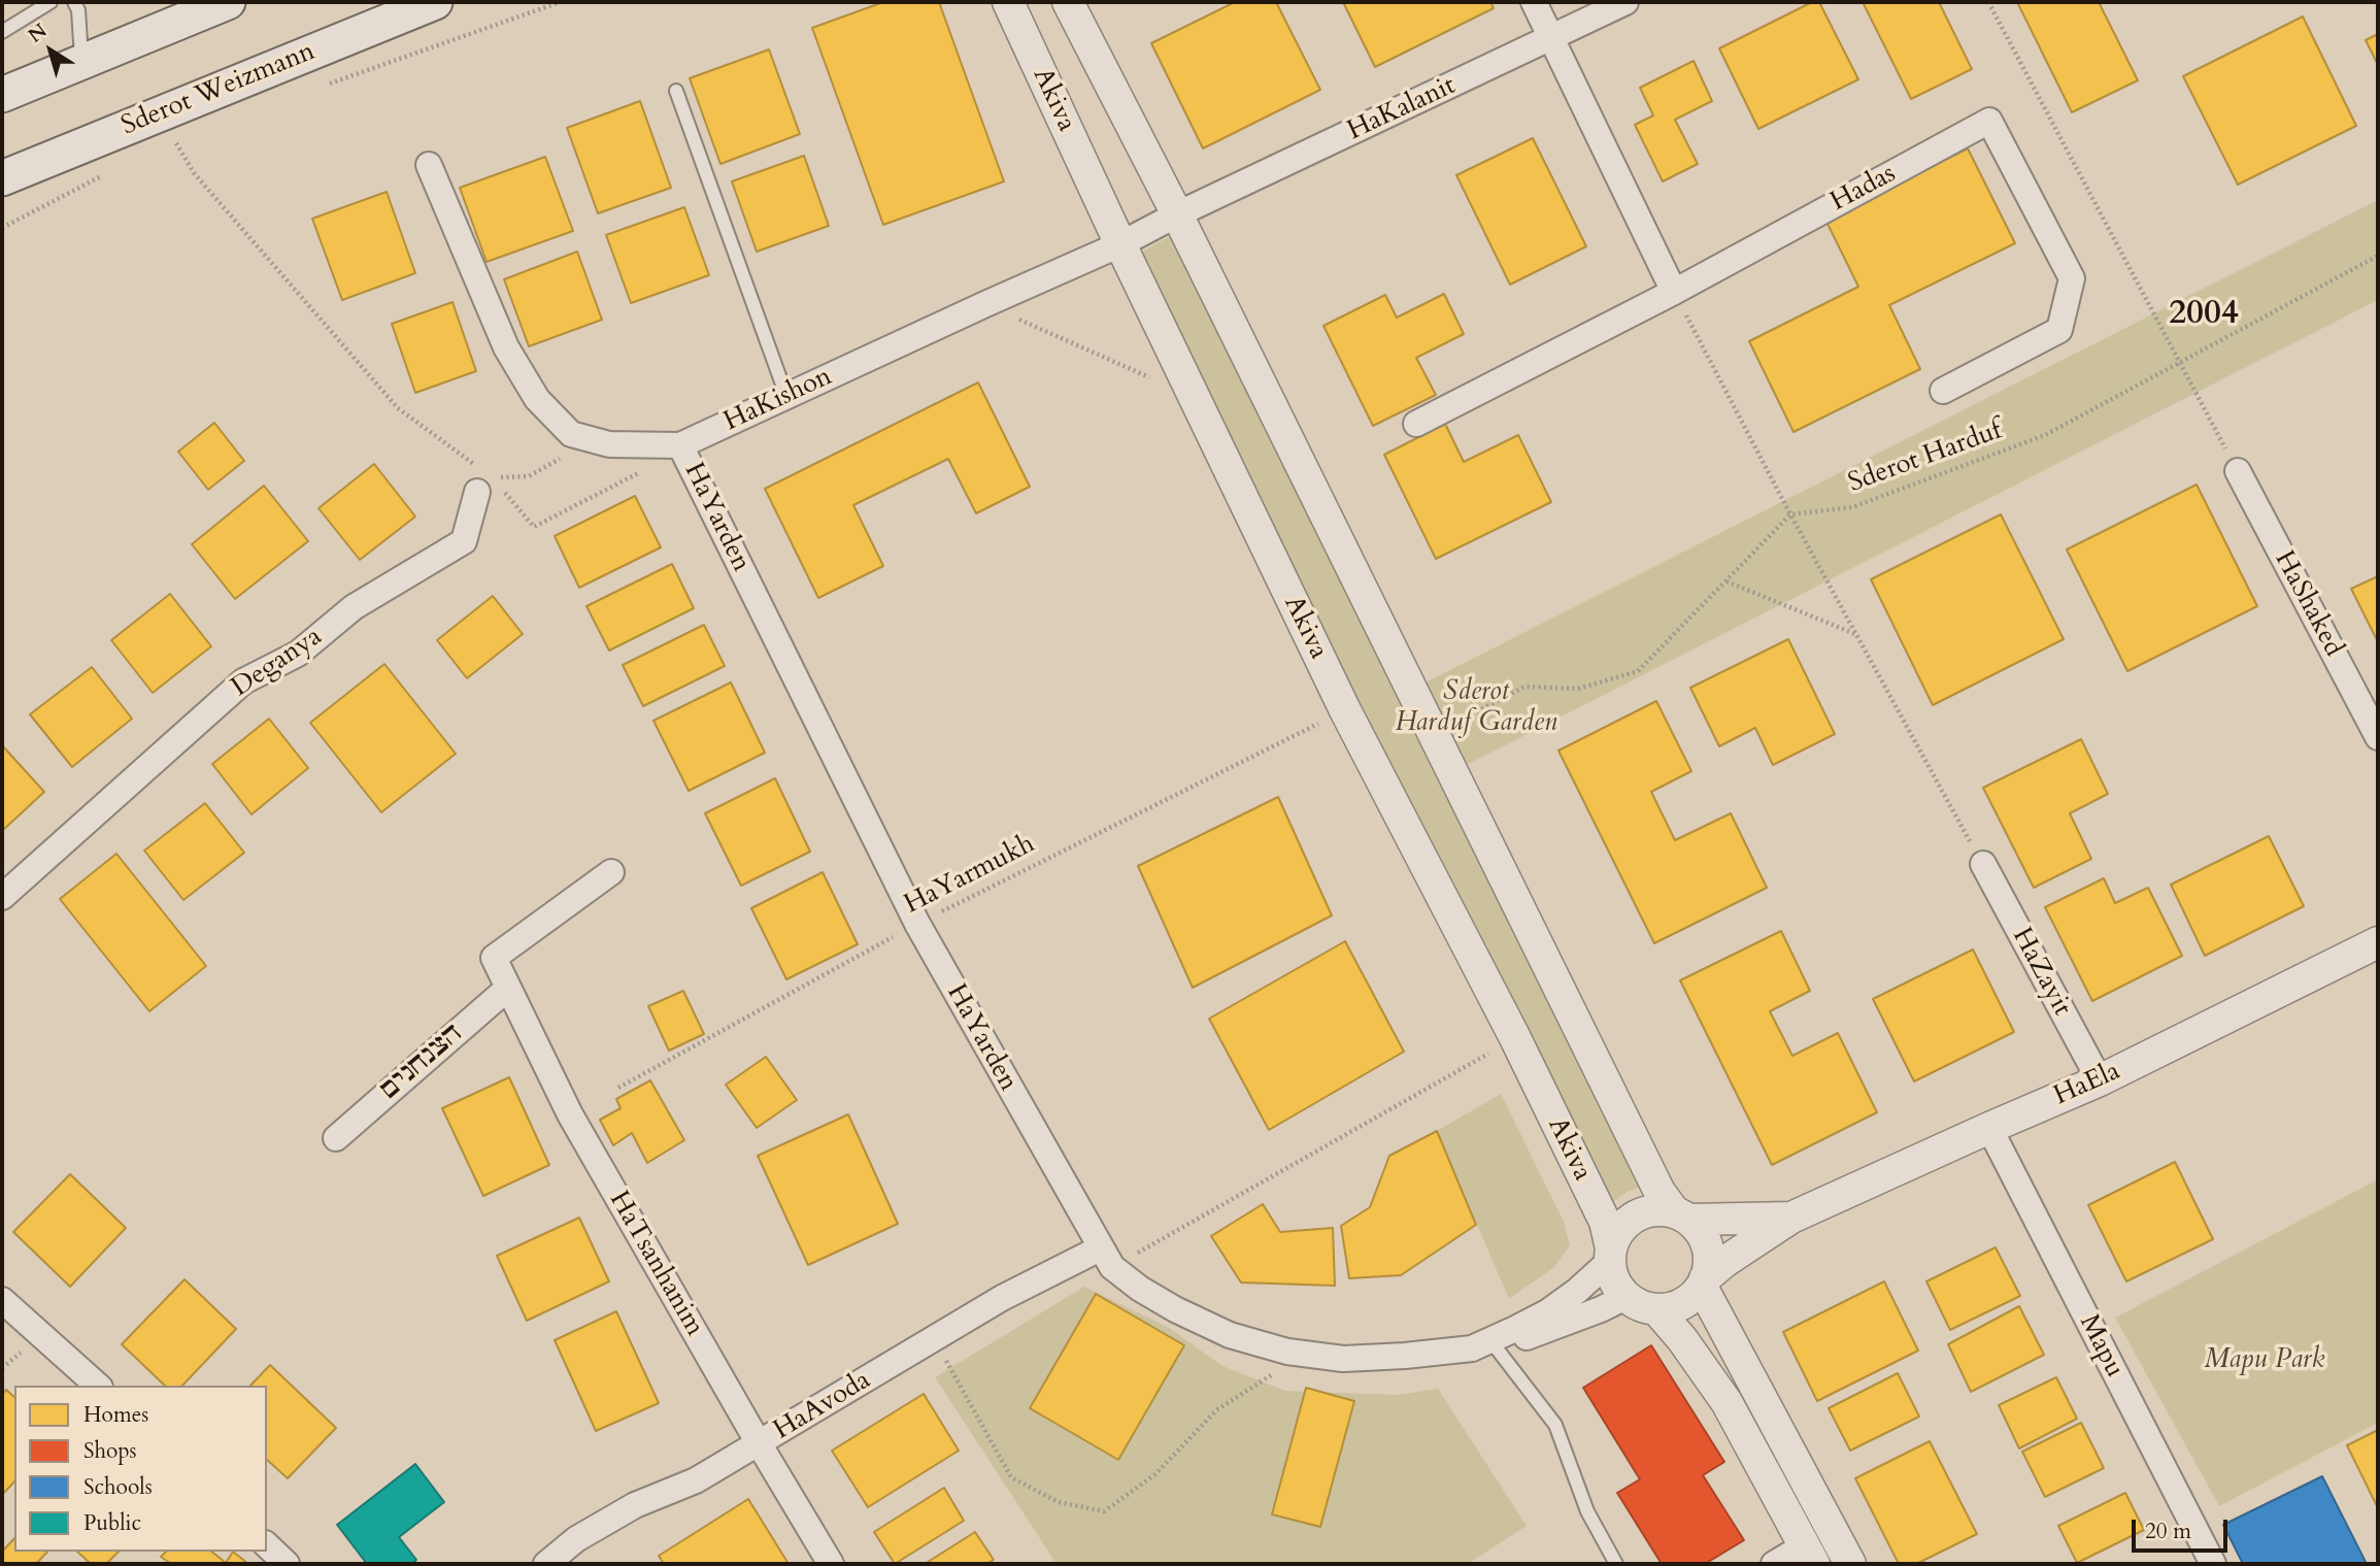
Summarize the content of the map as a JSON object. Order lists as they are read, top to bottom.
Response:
{
  "streets": {
    "main road": ["Sderot Weizmann"],
    "street": [
      "Akiva",
      "HaKalanit",
      "Hadas",
      "HaKishon",
      "HaYarden",
      "HaShaked",
      "Deganya",
      "HaZayit",
      "הצנחנים",
      "HaEla",
      "HaTsanhanim",
      "Mapu",
      "HaAvoda"
    ],
    "path": ["Sderot Harduf", "HaYarmukh"]
  },
  "crossings": [
    ["Akiva", "HaKalanit"],
    ["Akiva", "HaKishon"],
    ["Akiva", "HaYarden"],
    ["Akiva", "HaYarmukh"],
    ["Akiva", "HaEla"],
    ["HaKalanit", "HaKishon"],
    ["HaKishon", "HaYarden"],
    ["HaYarden", "HaYarmukh"],
    ["HaYarden", "HaEla"],
    ["HaYarden", "HaAvoda"],
    ["HaZayit", "HaEla"],
    ["הצנחנים", "HaTsanhanim"],
    ["HaEla", "Mapu"],
    ["HaTsanhanim", "HaAvoda"]
  ],
  "districts": ["2004"],
  "parks": ["Sderot Harduf Garden", "Mapu Park"],
  "legend": [
    "Homes",
    "Shops",
    "Schools",
    "Public"
  ],
  "scale_bar": "20 m",
  "north": "top left"
}
